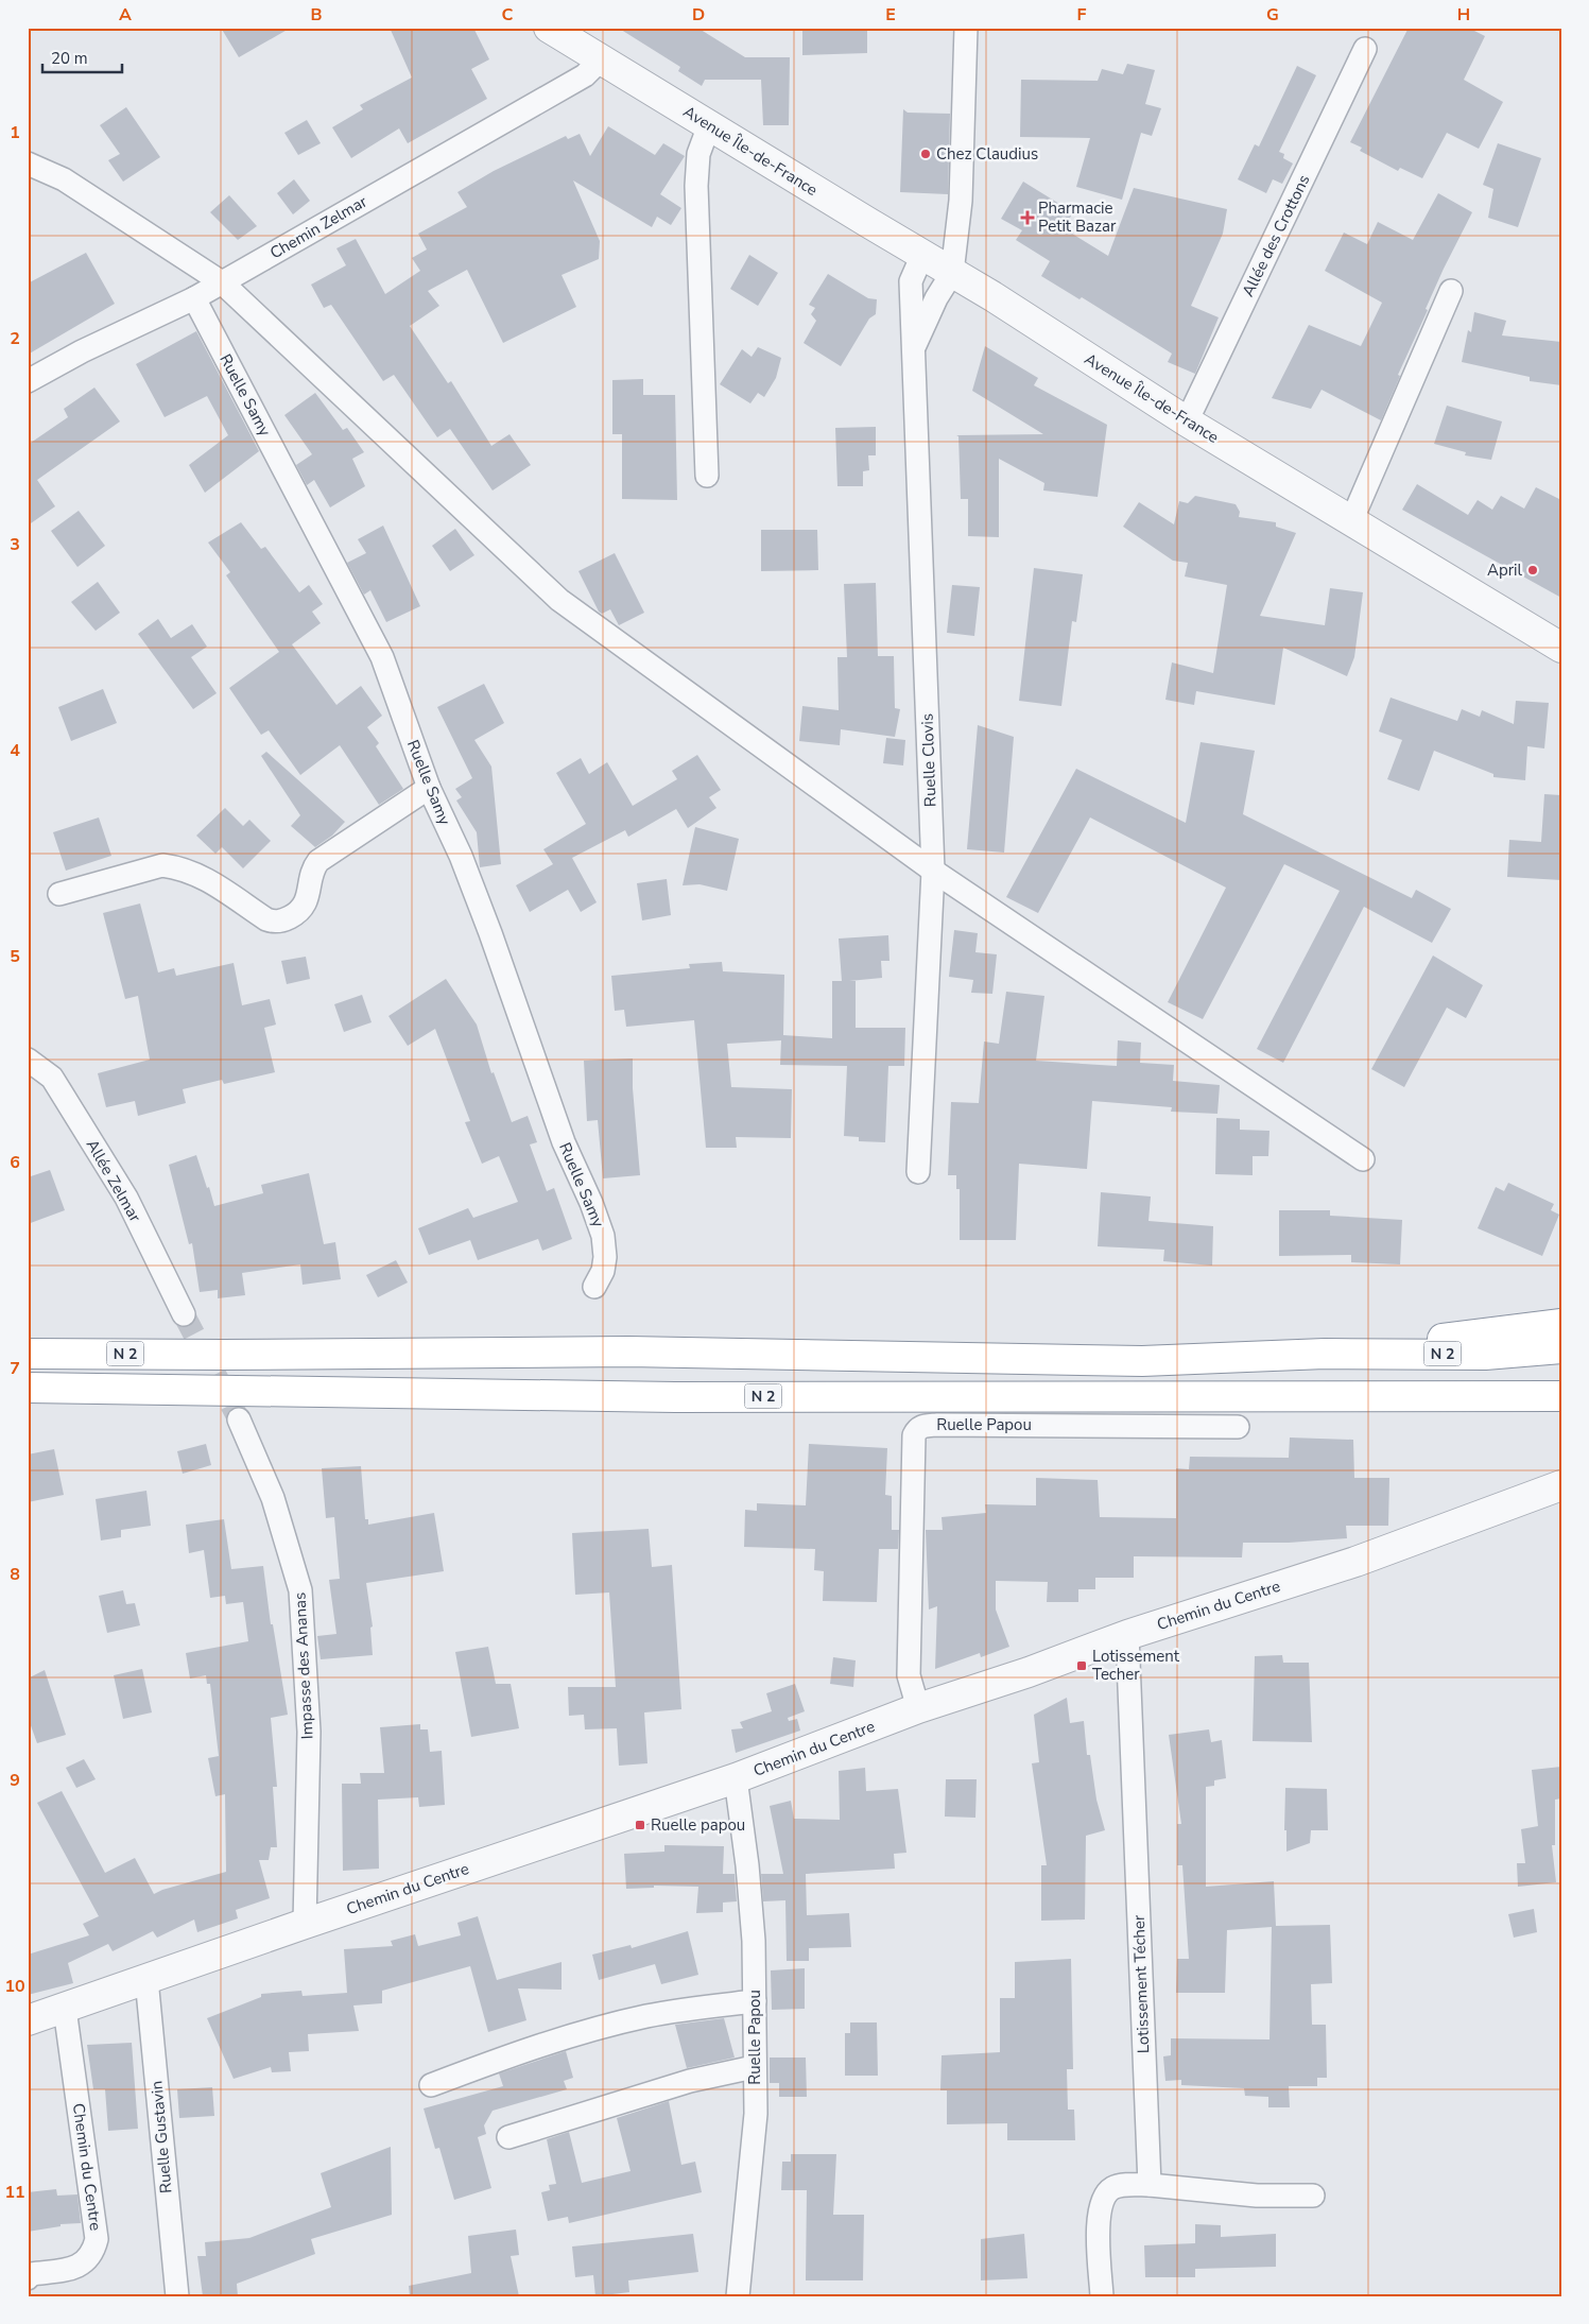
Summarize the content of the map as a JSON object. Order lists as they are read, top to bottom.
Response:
{
  "streets": {
    "highway": ["N 2"],
    "street": [
      "Avenue Île-de-France",
      "Chemin Zelmar",
      "Allée des Crottons",
      "Ruelle Samy",
      "Ruelle Clovis",
      "Allée Zelmar",
      "Ruelle Papou",
      "Chemin du Centre",
      "Impasse des Ananas",
      "Lotissement Técher",
      "Ruelle Gustavin"
    ]
  },
  "crossings": [
    ["Avenue Île-de-France", "Chemin Zelmar"],
    ["Avenue Île-de-France", "Allée des Crottons"],
    ["Avenue Île-de-France", "Ruelle Clovis"],
    ["Chemin Zelmar", "Ruelle Samy"],
    ["Ruelle Papou", "Chemin du Centre"],
    ["Chemin du Centre", "Impasse des Ananas"],
    ["Chemin du Centre", "Lotissement Técher"],
    ["Chemin du Centre", "Ruelle Gustavin"]
  ],
  "places": {
    "other": ["Chez Claudius", "April"],
    "health": ["Pharmacie Petit Bazar"],
    "transit": ["Lotissement Techer", "Ruelle papou"]
  },
  "scale_bar": "20 m",
  "grid": {
    "columns": [
      "A",
      "B",
      "C",
      "D",
      "E",
      "F",
      "G",
      "H"
    ],
    "rows": [
      "1",
      "2",
      "3",
      "4",
      "5",
      "6",
      "7",
      "8",
      "9",
      "10",
      "11"
    ]
  }
}
